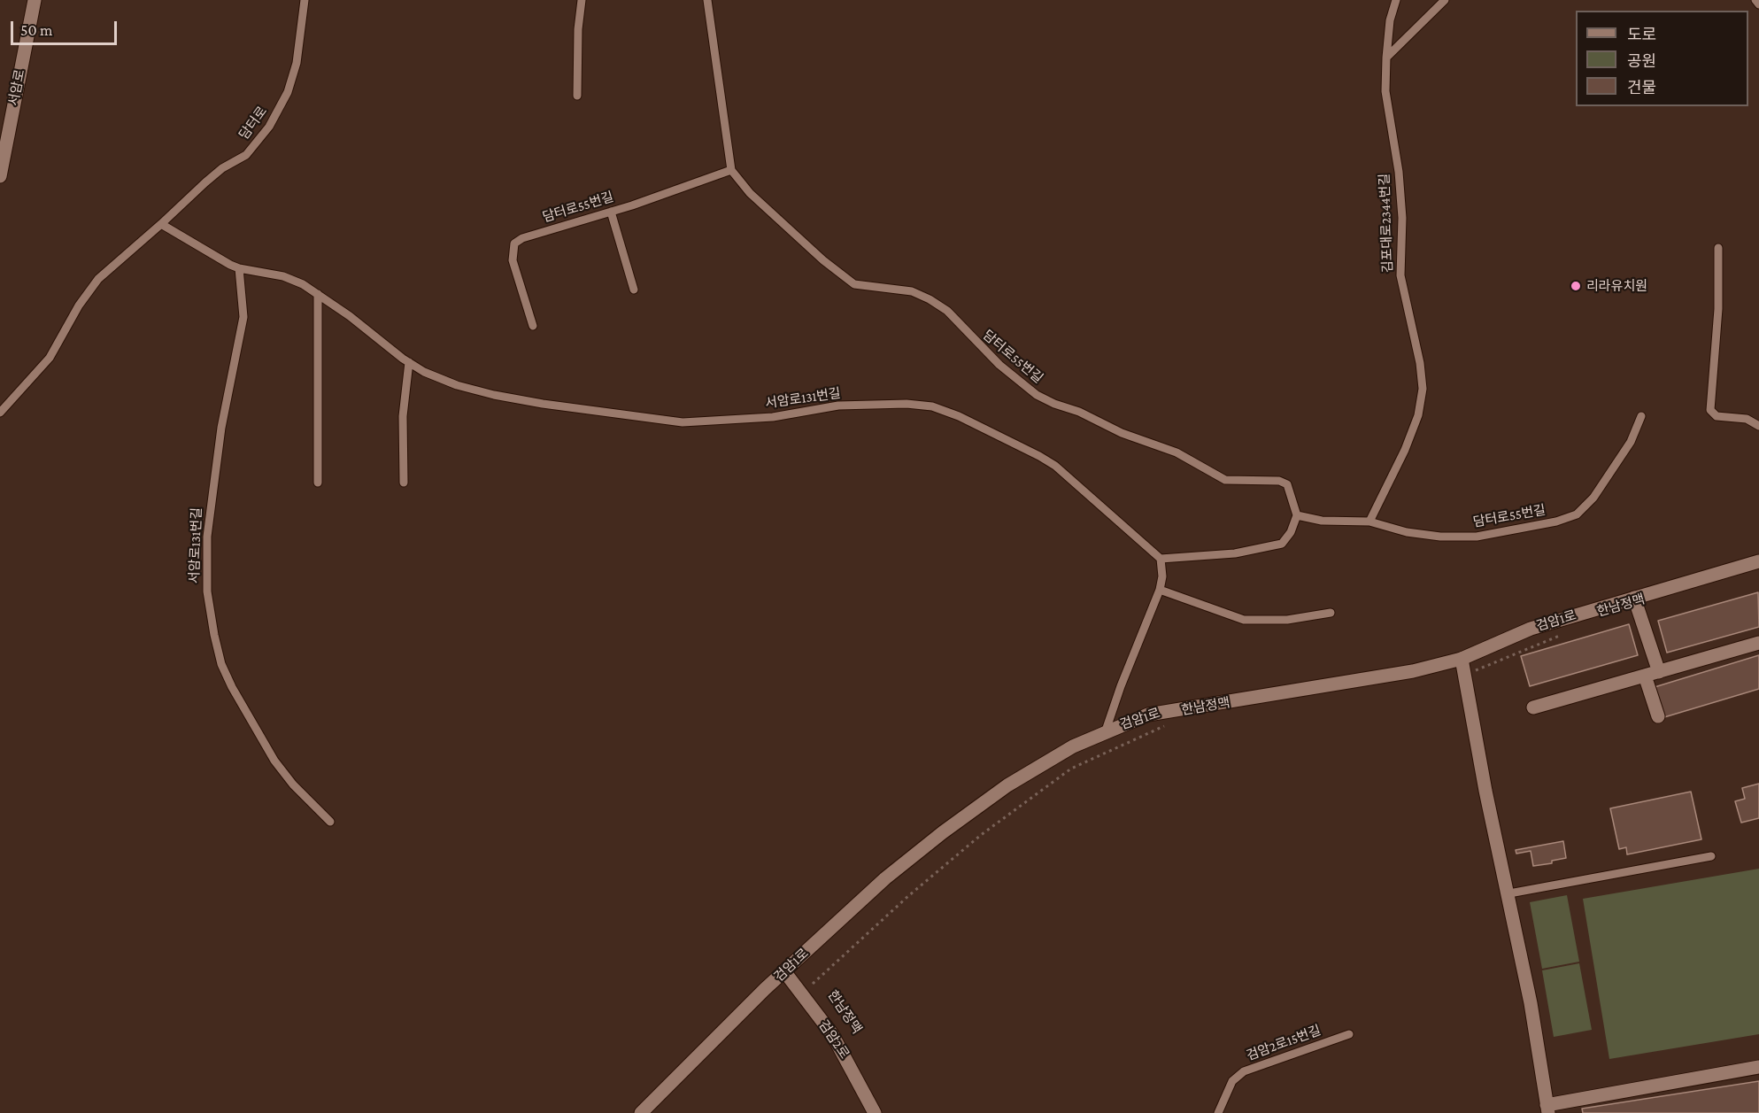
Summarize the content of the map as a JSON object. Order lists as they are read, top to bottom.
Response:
{
  "streets": {
    "street": ["서암로", "검암1로", "검암2로"],
    "lane": [
      "담터로",
      "담터로55번길",
      "김포대로2344번길",
      "서암로131번길",
      "검암2로15번길"
    ],
    "path": ["한남정맥"]
  },
  "crossings": [
    ["담터로", "서암로131번길"],
    ["담터로55번길", "김포대로2344번길"],
    ["검암1로", "검암2로"]
  ],
  "places": ["리라유치원"],
  "legend": ["도로", "공원", "건물"],
  "scale_bar": "50 m"
}
